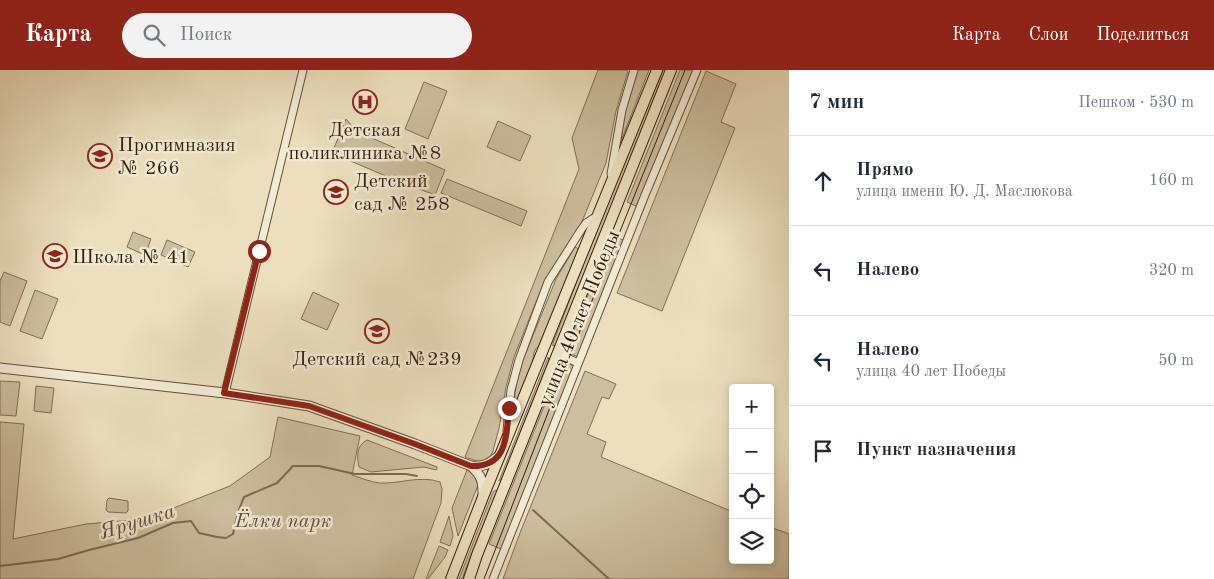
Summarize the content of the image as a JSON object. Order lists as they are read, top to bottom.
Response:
{
  "streets": {
    "main road": ["улица 40 лет Победы"]
  },
  "water": ["Ярушка"],
  "parks": ["Ёлки парк"],
  "places": {
    "hospital": ["Детская поликлиника №8"],
    "school or university": [
      "Прогимназия № 266",
      "Детский сад № 258",
      "Школа № 41",
      "Детский сад №239"
    ]
  },
  "page": {
    "header": "Карта",
    "search": "Поиск",
    "nav": ["Карта", "Слои", "Поделиться"],
    "heading": ["7 мин", "Пешком · 530 m"],
    "list": [
      ["Прямо", "улица имени Ю. Д. Маслюкова", "160 m"],
      ["Налево", "320 m"],
      ["Налево", "улица 40 лет Победы", "50 m"],
      "Пункт назначения"
    ],
    "map_buttons": ["+", "−"]
  }
}
